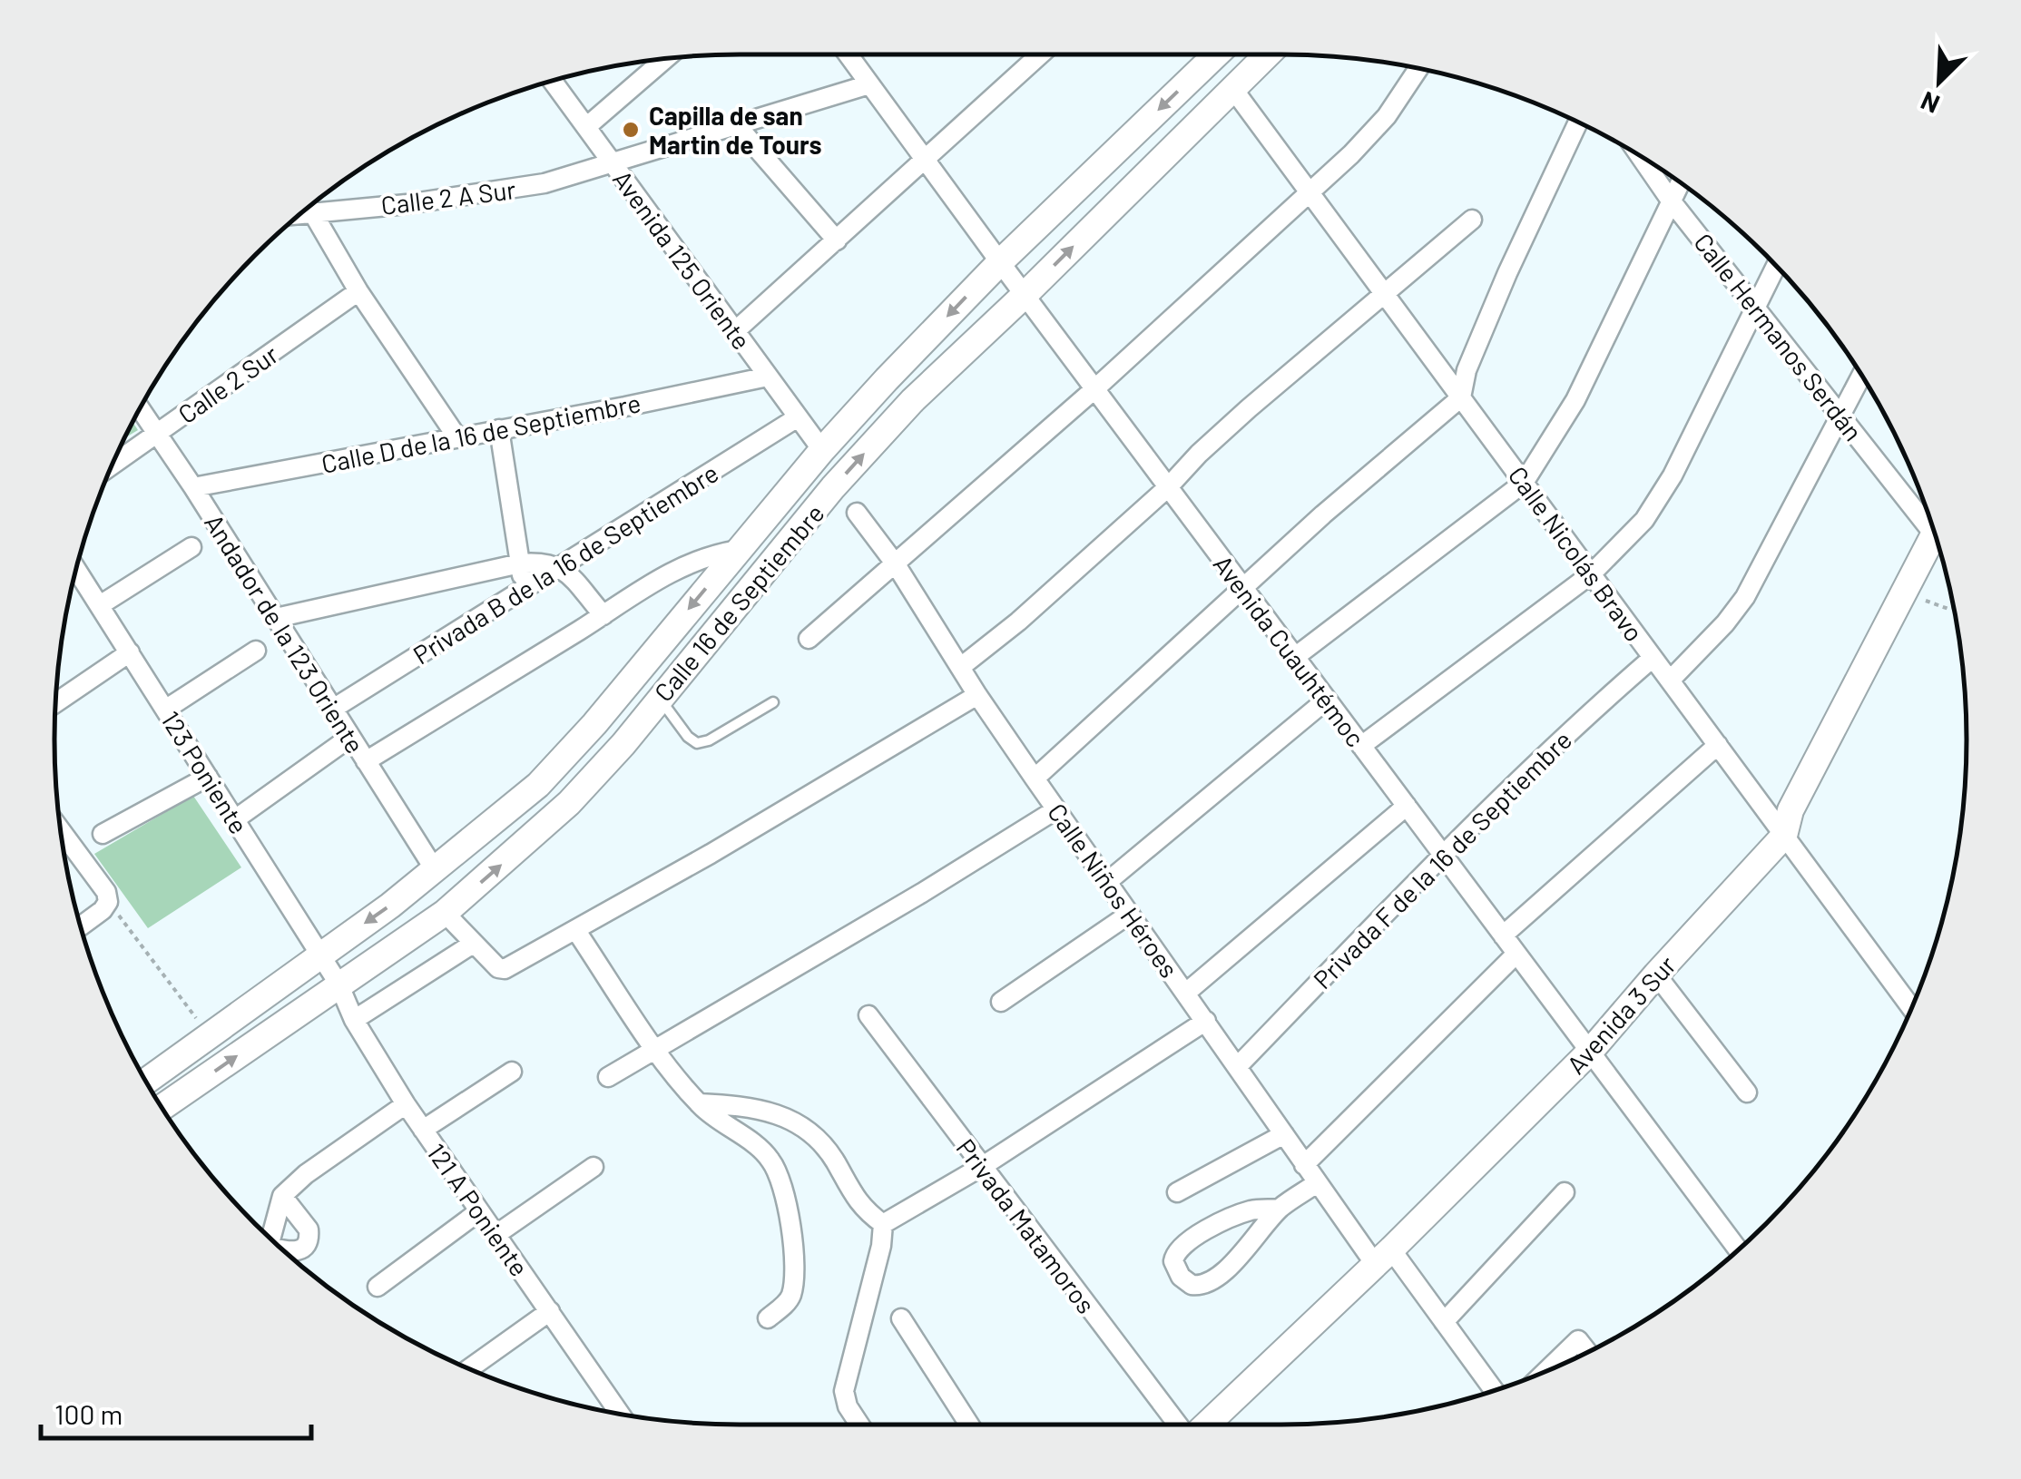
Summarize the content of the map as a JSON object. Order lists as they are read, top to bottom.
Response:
{
  "streets": {
    "main road": ["Calle 16 de Septiembre", "Avenida 3 Sur"],
    "street": [
      "Calle 2 A Sur",
      "Avenida 125 Oriente",
      "Calle Hermanos Serdán",
      "Calle 2 Sur",
      "Calle D de la 16 de Septiembre",
      "Calle Nicolás Bravo",
      "Privada B de la 16 de Septiembre",
      "Andador de la 123 Oriente",
      "Avenida Cuauhtémoc",
      "123 Poniente",
      "Privada F de la 16 de Septiembre",
      "Calle Niños Héroes",
      "121 A Poniente",
      "Privada Matamoros"
    ]
  },
  "crossings": [
    ["Calle 2 A Sur", "Avenida 125 Oriente"],
    ["Calle 2 A Sur", "Avenida Cuauhtémoc"],
    ["Avenida 125 Oriente", "Calle D de la 16 de Septiembre"],
    ["Avenida 125 Oriente", "Privada B de la 16 de Septiembre"],
    ["Avenida 125 Oriente", "Calle 16 de Septiembre"],
    ["Calle 2 Sur", "Andador de la 123 Oriente"],
    ["Calle D de la 16 de Septiembre", "Andador de la 123 Oriente"],
    ["Calle Nicolás Bravo", "Calle 16 de Septiembre"],
    ["Calle Nicolás Bravo", "Privada F de la 16 de Septiembre"],
    ["Calle Nicolás Bravo", "Avenida 3 Sur"],
    ["Privada B de la 16 de Septiembre", "Andador de la 123 Oriente"],
    ["Calle 16 de Septiembre", "Andador de la 123 Oriente"],
    ["Calle 16 de Septiembre", "Avenida Cuauhtémoc"],
    ["Calle 16 de Septiembre", "123 Poniente"],
    ["Calle 16 de Septiembre", "121 A Poniente"],
    ["Avenida Cuauhtémoc", "Privada F de la 16 de Septiembre"],
    ["Avenida Cuauhtémoc", "Avenida 3 Sur"],
    ["123 Poniente", "121 A Poniente"],
    ["Privada F de la 16 de Septiembre", "Calle Niños Héroes"],
    ["Calle Niños Héroes", "Avenida 3 Sur"]
  ],
  "places": ["Capilla de san Martin de Tours"],
  "scale_bar": "100 m",
  "north": "bottom left"
}
